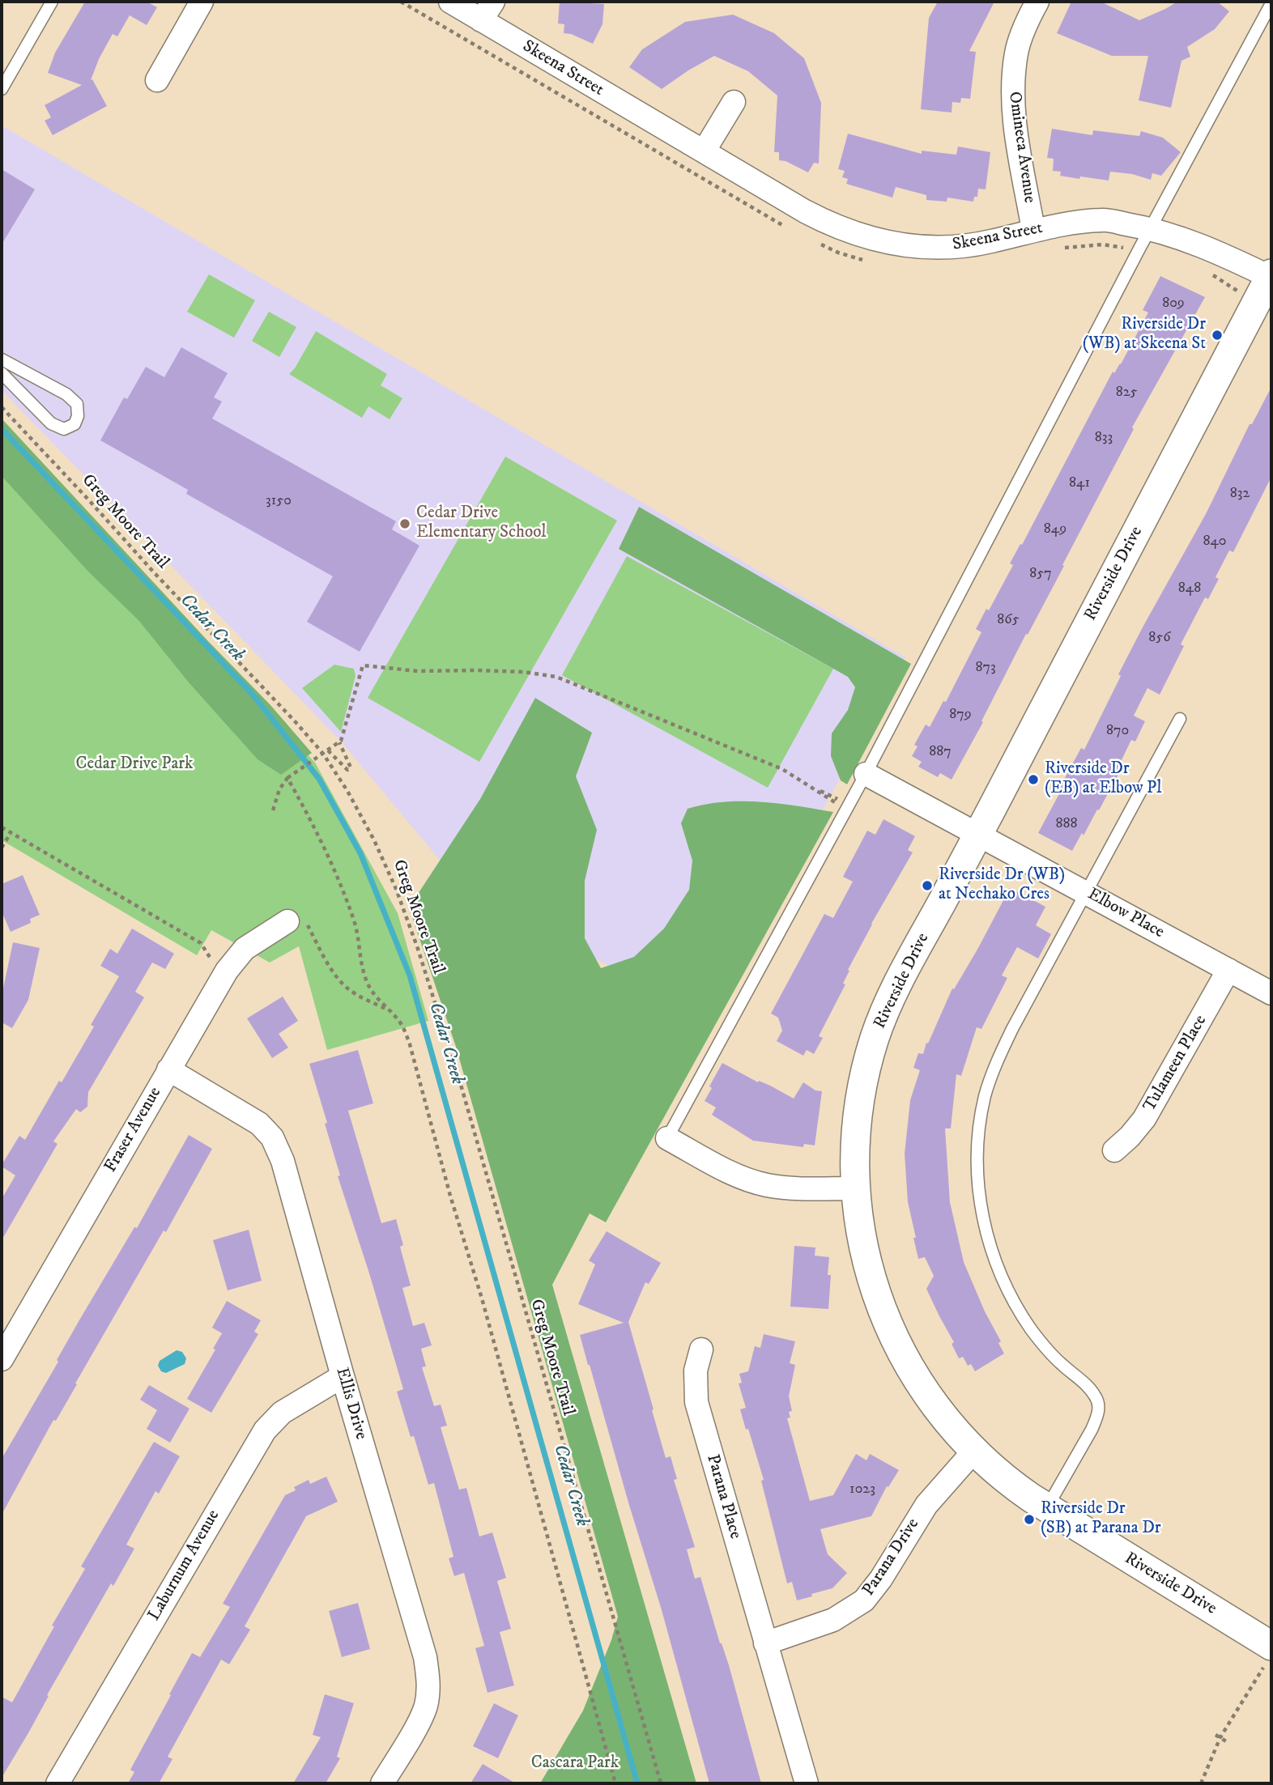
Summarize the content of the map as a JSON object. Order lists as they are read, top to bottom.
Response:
{
  "streets": {
    "street": [
      "Skeena Street",
      "Omineca Avenue",
      "Riverside Drive",
      "Elbow Place",
      "Tulameen Place",
      "Fraser Avenue",
      "Ellis Drive",
      "Parana Place",
      "Parana Drive",
      "Laburnum Avenue"
    ],
    "path": ["Greg Moore Trail"]
  },
  "crossings": [
    ["Skeena Street", "Omineca Avenue"],
    ["Skeena Street", "Riverside Drive"],
    ["Riverside Drive", "Elbow Place"],
    ["Riverside Drive", "Parana Drive"],
    ["Elbow Place", "Tulameen Place"],
    ["Fraser Avenue", "Ellis Drive"],
    ["Ellis Drive", "Laburnum Avenue"],
    ["Parana Place", "Parana Drive"]
  ],
  "water": ["Cedar Creek"],
  "parks": ["Cedar Drive Park", "Cascara Park"],
  "places": [
    "Riverside Dr (WB) at Skeena St",
    "Cedar Drive Elementary School",
    "Riverside Dr (EB) at Elbow Pl",
    "Riverside Dr (WB) at Nechako Cres",
    "Riverside Dr (SB) at Parana Dr"
  ],
  "house_numbers": [
    "809",
    "825",
    "833",
    "841",
    "832",
    "3150",
    "849",
    "840",
    "857",
    "848",
    "865",
    "856",
    "873",
    "879",
    "870",
    "887",
    "888",
    "1023"
  ]
}
